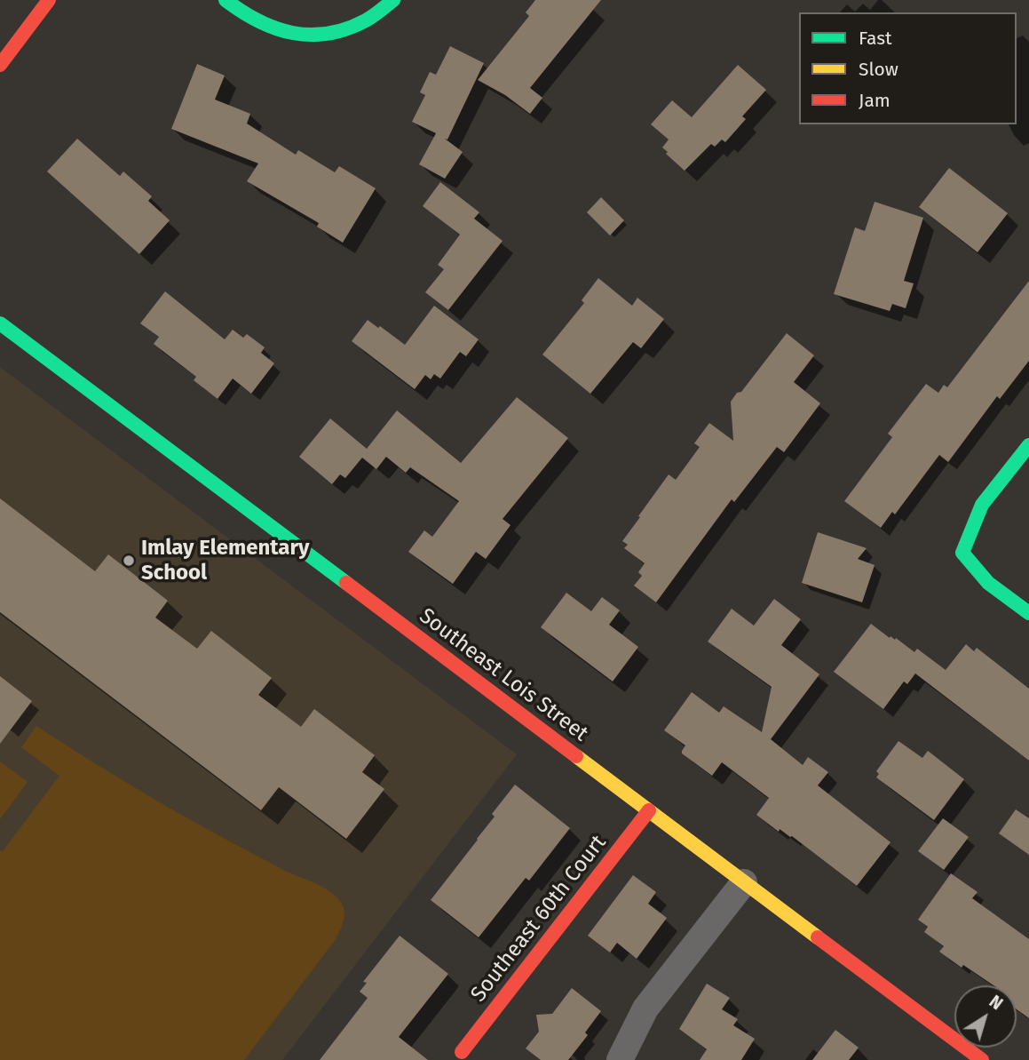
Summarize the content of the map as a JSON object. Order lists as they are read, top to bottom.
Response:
{
  "streets": {
    "street": ["Southeast Lois Street", "Southeast 60th Court"]
  },
  "crossings": [
    ["Southeast Lois Street", "Southeast 60th Court"]
  ],
  "places": ["Imlay Elementary School"],
  "legend": ["Fast", "Slow", "Jam"],
  "north": "top right"
}
